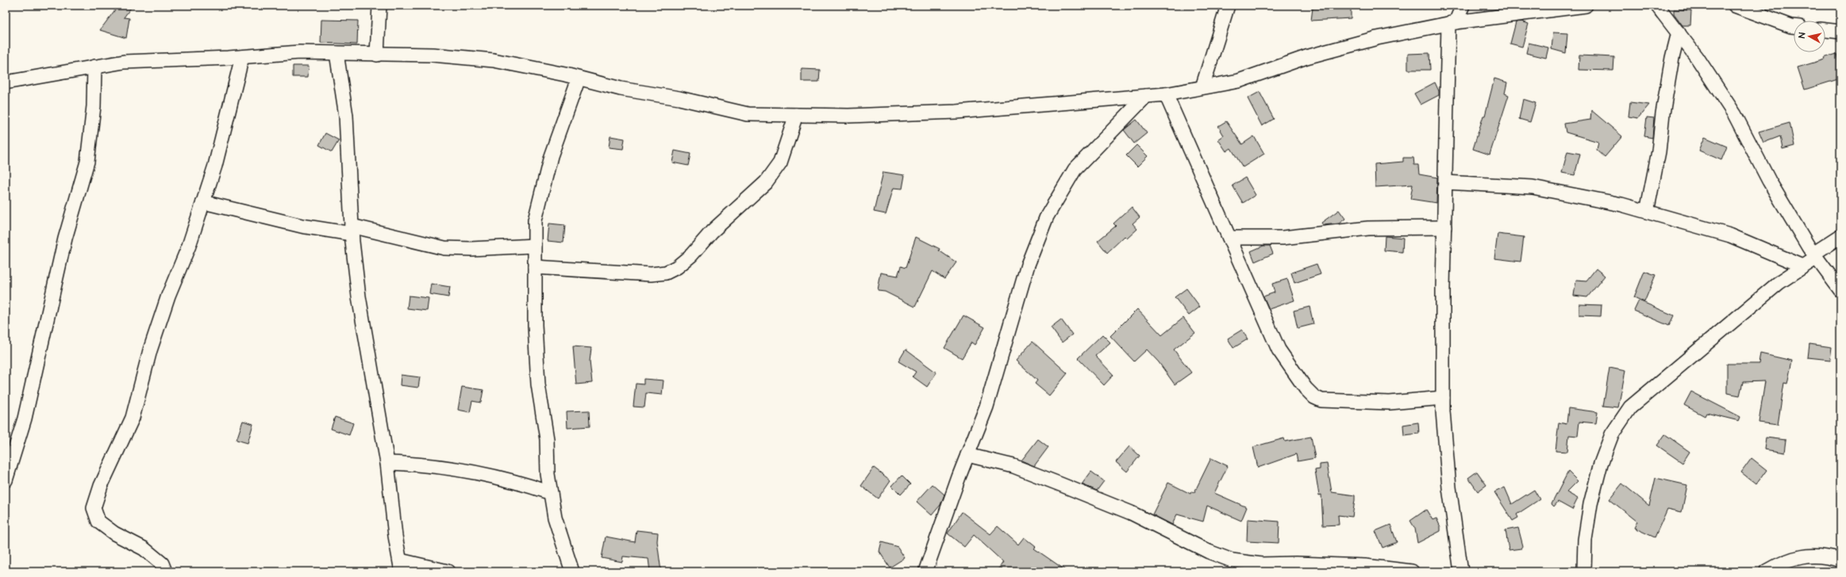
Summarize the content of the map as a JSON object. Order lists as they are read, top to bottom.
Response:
{
  "north": "left"
}
